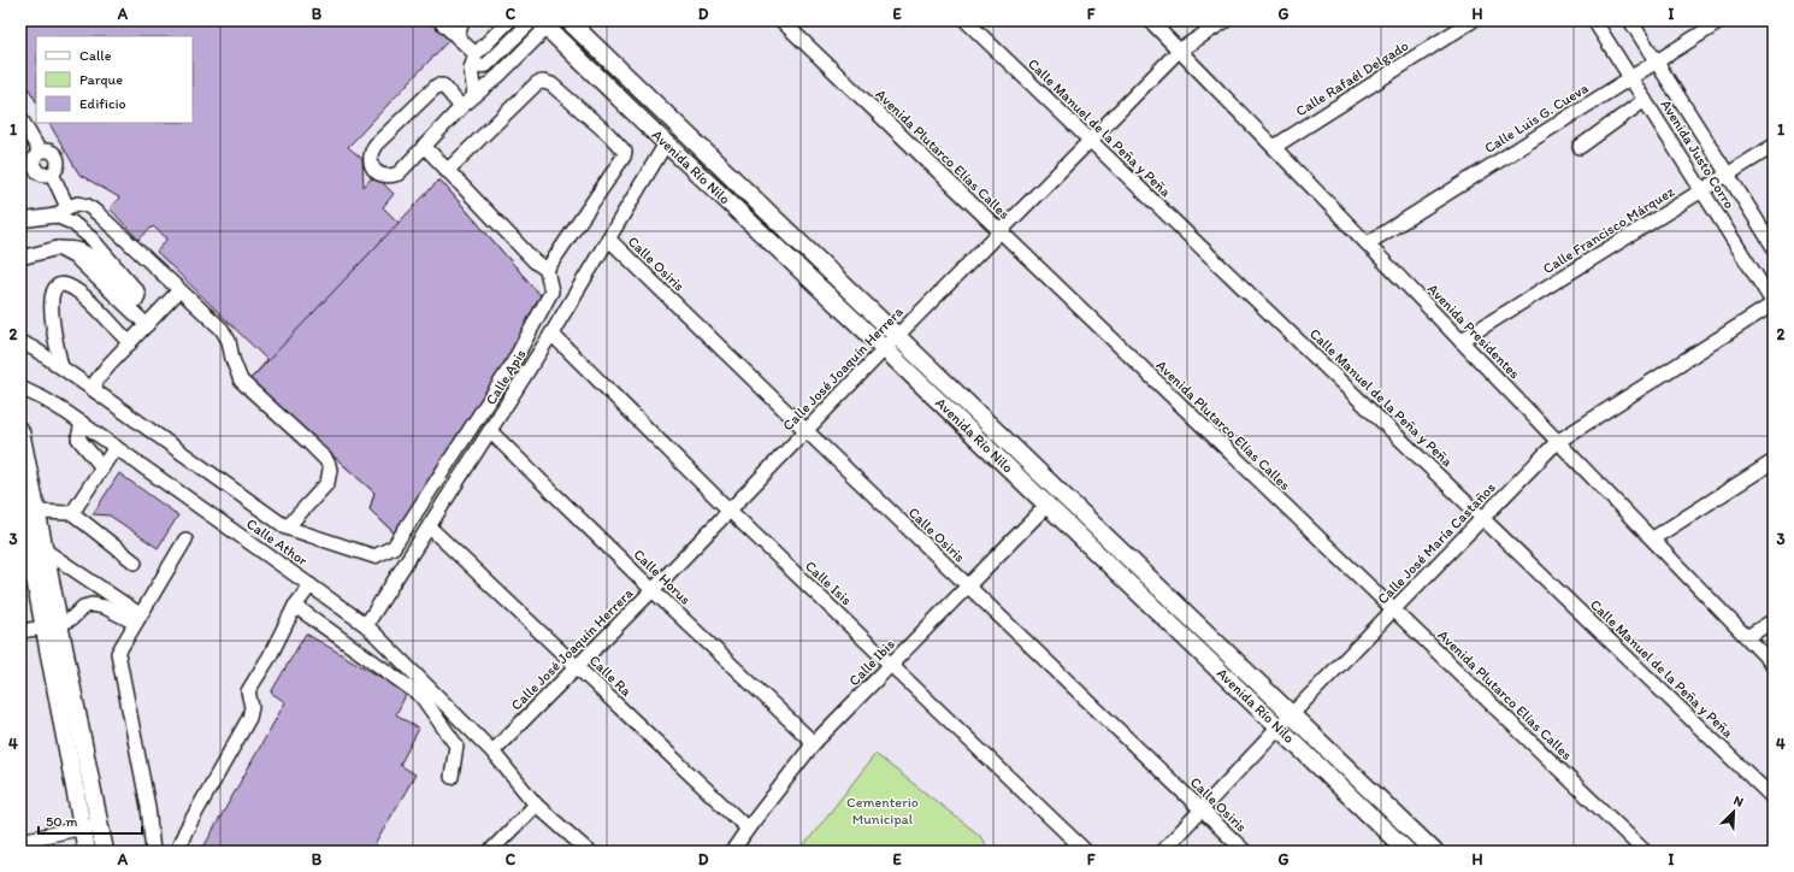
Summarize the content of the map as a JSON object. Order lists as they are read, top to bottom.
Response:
{
  "streets": {
    "main road": ["Avenida Río Nilo"],
    "street": [
      "Calle Rafaél Delgado",
      "Calle Luis G. Cueva",
      "Calle Manuel de la Peña y Peña",
      "Avenida Plutarco Elías Calles",
      "Avenida Justo Corro",
      "Calle Francisco Márquez",
      "Calle Osiris",
      "Avenida Presidentes",
      "Calle José Joaquín Herrera",
      "Calle Apis",
      "Calle Athor",
      "Calle José María Castaños",
      "Calle Horus",
      "Calle Isis",
      "Calle Ibis",
      "Calle Ra"
    ]
  },
  "crossings": [
    ["Calle Rafaél Delgado", "Avenida Presidentes"],
    ["Calle Luis G. Cueva", "Avenida Justo Corro"],
    ["Calle Luis G. Cueva", "Avenida Presidentes"],
    ["Calle Manuel de la Peña y Peña", "Calle José Joaquín Herrera"],
    ["Calle Manuel de la Peña y Peña", "Calle José María Castaños"],
    ["Avenida Plutarco Elías Calles", "Calle José Joaquín Herrera"],
    ["Avenida Plutarco Elías Calles", "Calle José María Castaños"],
    ["Avenida Justo Corro", "Calle Francisco Márquez"],
    ["Avenida Justo Corro", "Calle José María Castaños"],
    ["Avenida Río Nilo", "Calle José Joaquín Herrera"],
    ["Avenida Río Nilo", "Calle Apis"],
    ["Avenida Río Nilo", "Calle José María Castaños"],
    ["Avenida Río Nilo", "Calle Ibis"],
    ["Calle Francisco Márquez", "Avenida Presidentes"],
    ["Calle Osiris", "Calle José Joaquín Herrera"],
    ["Calle Osiris", "Calle Apis"],
    ["Calle Osiris", "Calle José María Castaños"],
    ["Calle Osiris", "Calle Ibis"],
    ["Avenida Presidentes", "Calle José Joaquín Herrera"],
    ["Avenida Presidentes", "Calle José María Castaños"],
    ["Calle José Joaquín Herrera", "Calle Athor"],
    ["Calle José Joaquín Herrera", "Calle Horus"],
    ["Calle José Joaquín Herrera", "Calle Isis"],
    ["Calle José Joaquín Herrera", "Calle Ra"],
    ["Calle Apis", "Calle Athor"],
    ["Calle Apis", "Calle Horus"],
    ["Calle Apis", "Calle Isis"],
    ["Calle Apis", "Calle Ra"],
    ["Calle Horus", "Calle Ibis"],
    ["Calle Isis", "Calle Ibis"],
    ["Calle Ibis", "Calle Ra"]
  ],
  "parks": ["Cementerio Municipal"],
  "legend": ["Calle", "Parque", "Edificio"],
  "scale_bar": "50 m",
  "north": "top right",
  "grid": {
    "columns": [
      "A",
      "B",
      "C",
      "D",
      "E",
      "F",
      "G",
      "H",
      "I"
    ],
    "rows": [
      "1",
      "2",
      "3",
      "4"
    ]
  }
}
